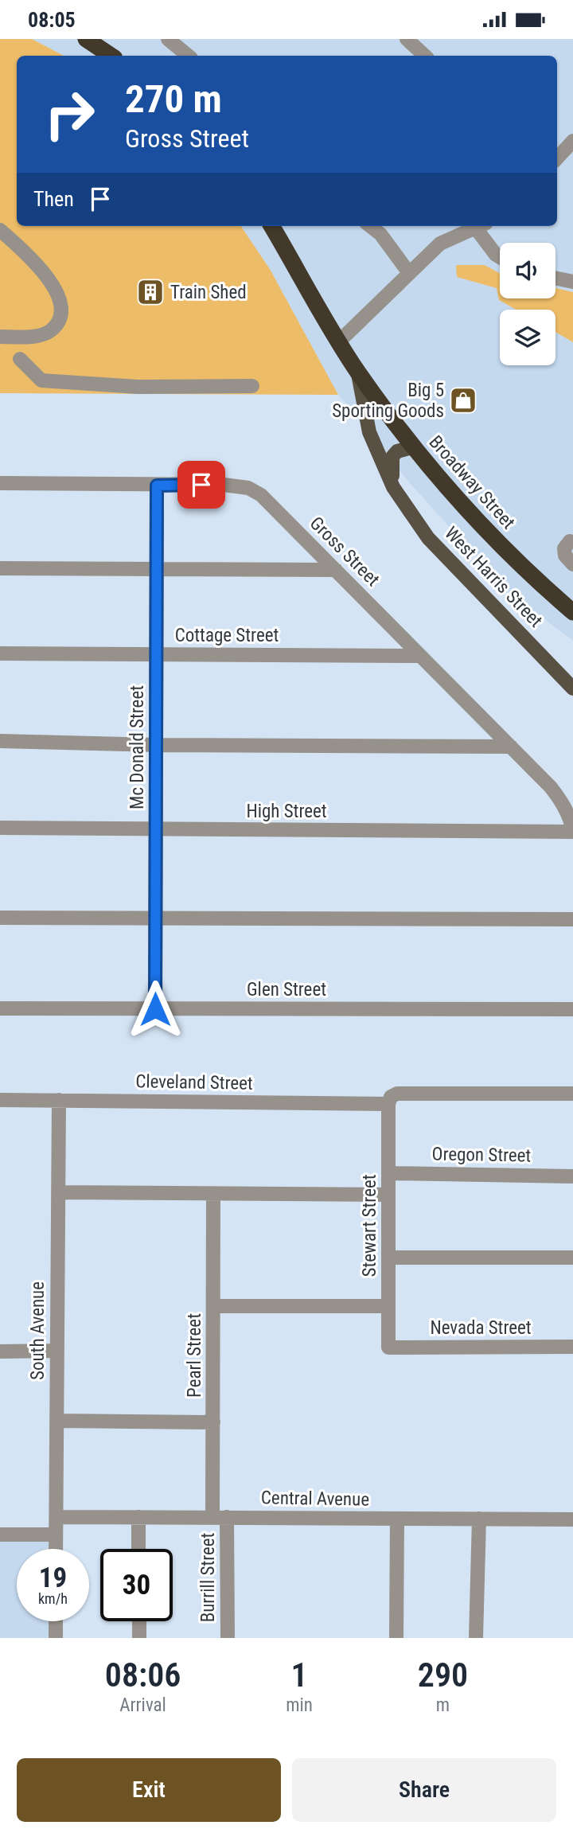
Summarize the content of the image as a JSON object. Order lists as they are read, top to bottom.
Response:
{
  "streets": {
    "highway": ["Broadway Street"],
    "main road": ["West Harris Street"],
    "street": [
      "Gross Street",
      "Cottage Street",
      "Mc Donald Street",
      "High Street",
      "Glen Street",
      "Cleveland Street",
      "Oregon Street",
      "Stewart Street",
      "Nevada Street",
      "South Avenue",
      "Pearl Street",
      "Central Avenue",
      "Burrill Street"
    ]
  },
  "crossings": [
    ["Broadway Street", "West Harris Street"],
    ["Gross Street", "Cottage Street"],
    ["Gross Street", "Mc Donald Street"],
    ["Gross Street", "High Street"],
    ["Cottage Street", "Mc Donald Street"],
    ["Mc Donald Street", "High Street"],
    ["Mc Donald Street", "Glen Street"],
    ["Cleveland Street", "Stewart Street"],
    ["Cleveland Street", "South Avenue"],
    ["Oregon Street", "Stewart Street"],
    ["Stewart Street", "Nevada Street"],
    ["South Avenue", "Central Avenue"],
    ["Pearl Street", "Central Avenue"],
    ["Pearl Street", "Burrill Street"],
    ["Central Avenue", "Burrill Street"]
  ],
  "places": {
    "building": ["Train Shed"],
    "shop": ["Big 5 Sporting Goods"]
  },
  "page": {
    "status": "08:05",
    "turn": ["270 m", "Gross Street"],
    "then": "Then",
    "speed": "19 km/h",
    "limit": "30",
    "eta": [
      "08:06",
      "Arrival",
      "1",
      "min",
      "290",
      "m"
    ],
    "buttons": ["Exit", "Share"]
  }
}
